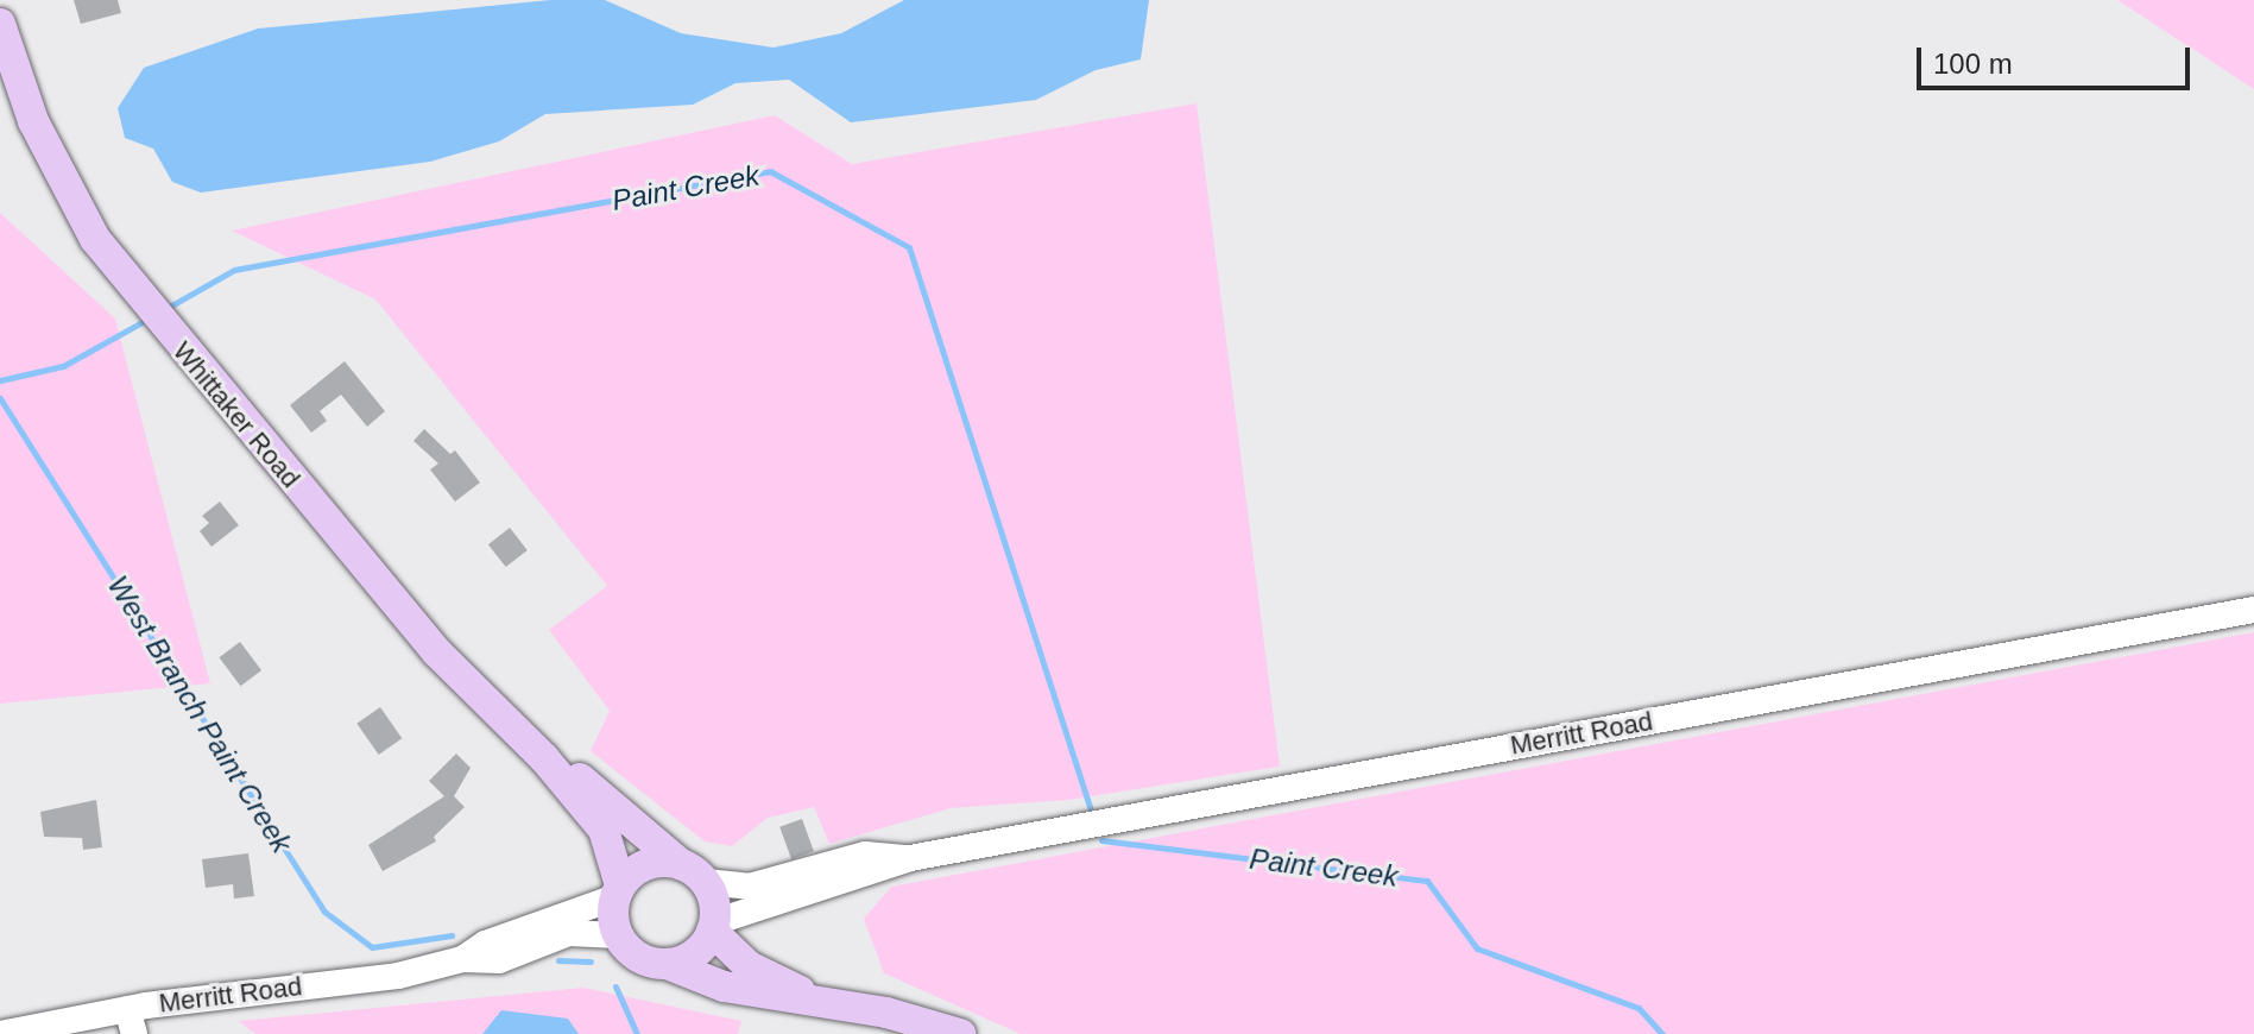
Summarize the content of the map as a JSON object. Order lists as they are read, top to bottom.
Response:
{
  "streets": {
    "main road": ["Whittaker Road"],
    "street": ["Merritt Road"]
  },
  "crossings": [
    ["Whittaker Road", "Merritt Road"]
  ],
  "water": ["Paint Creek", "West Branch Paint Creek"],
  "scale_bar": "100 m"
}
